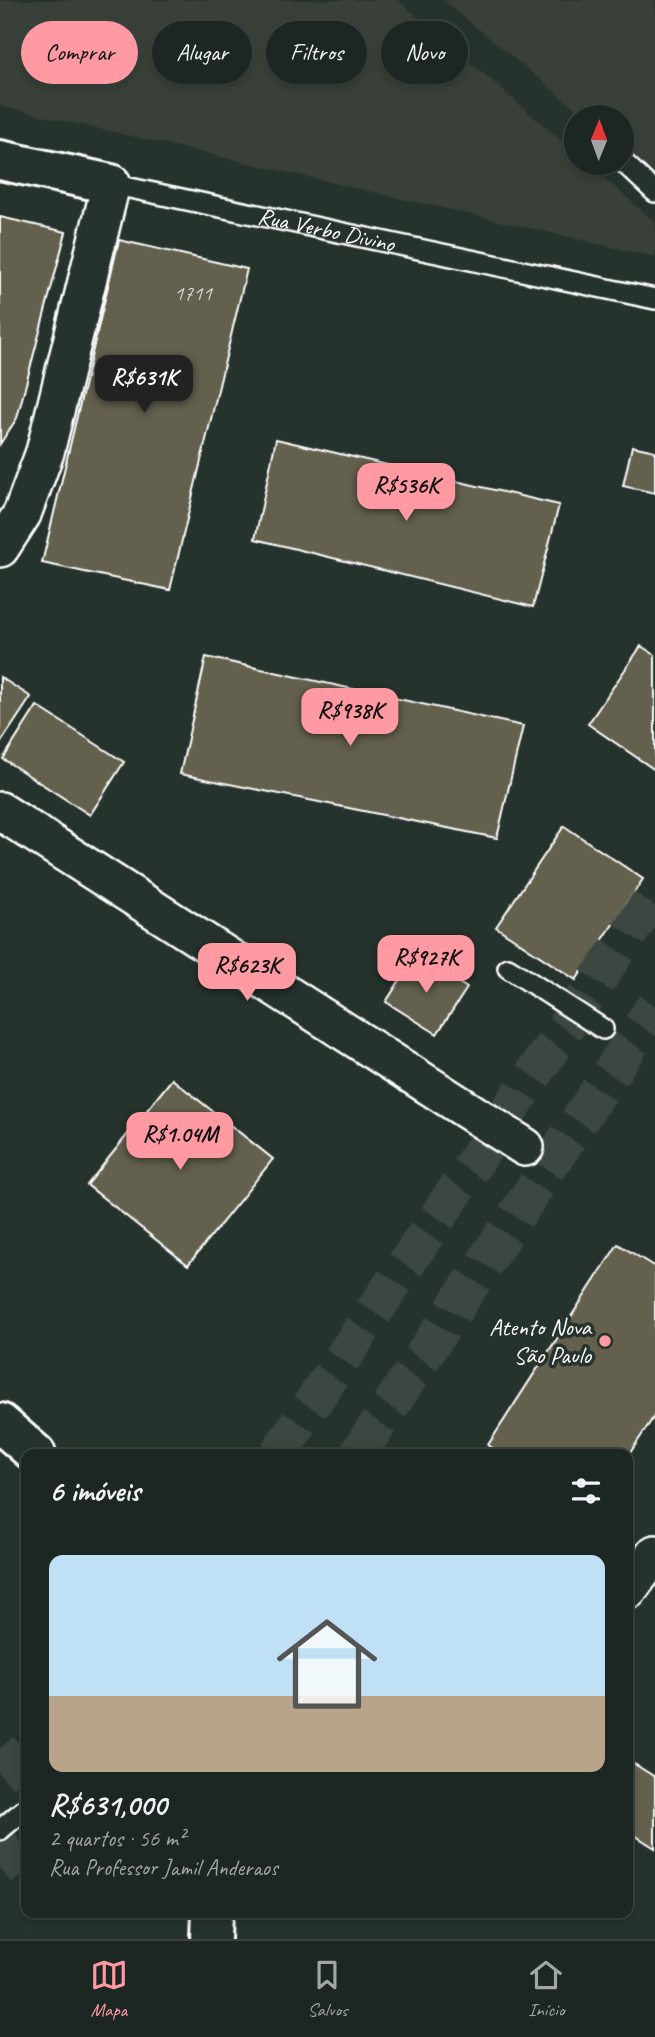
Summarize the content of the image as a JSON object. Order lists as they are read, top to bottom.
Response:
{
  "streets": {
    "street": ["Rua Verbo Divino"]
  },
  "places": ["Atento Nova São Paulo"],
  "house_numbers": ["1711"],
  "north": "top",
  "page": {
    "chip": [
      "Comprar",
      "Alugar",
      "Filtros",
      "Novo"
    ],
    "price": [
      "R$631K",
      "R$536K",
      "R$938K",
      "R$927K",
      "R$623K",
      "R$1.04M"
    ],
    "heading": "6 imóveis",
    "list": [
      {
        "name": "R$631,000",
        "note": "2 quartos · 56 m² · Rua Professor Jamil Anderaos"
      }
    ],
    "tabs": ["Mapa", "Salvos", "Início"]
  }
}
